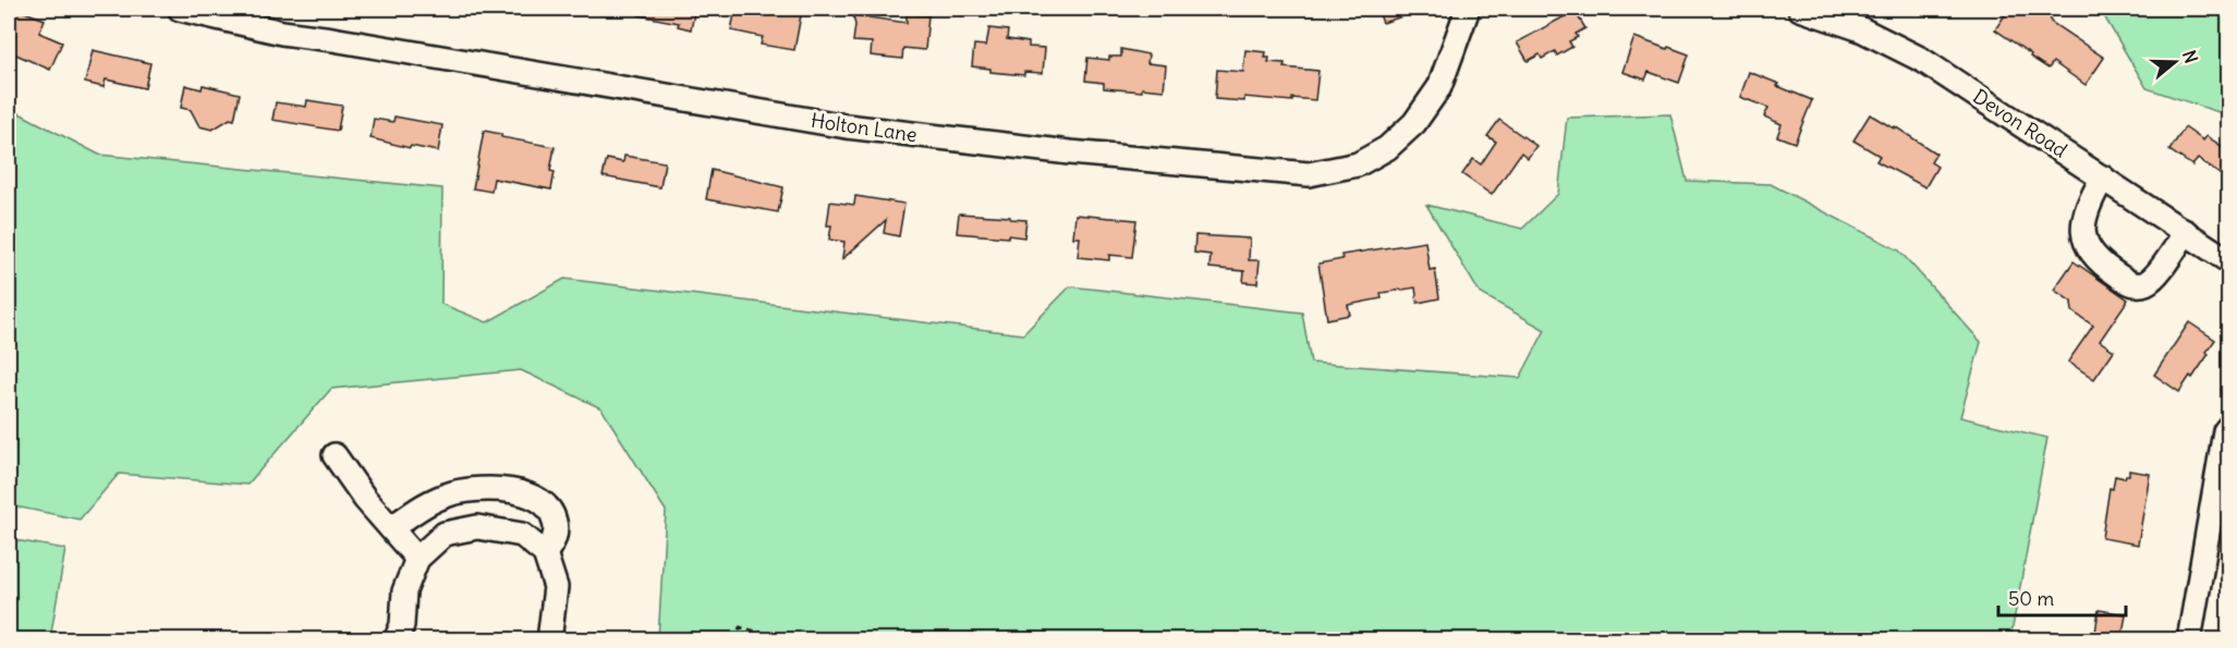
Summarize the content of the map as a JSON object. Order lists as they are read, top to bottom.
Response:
{
  "streets": {
    "street": ["Devon Road", "Holton Lane"]
  },
  "scale_bar": "50 m",
  "north": "right"
}
